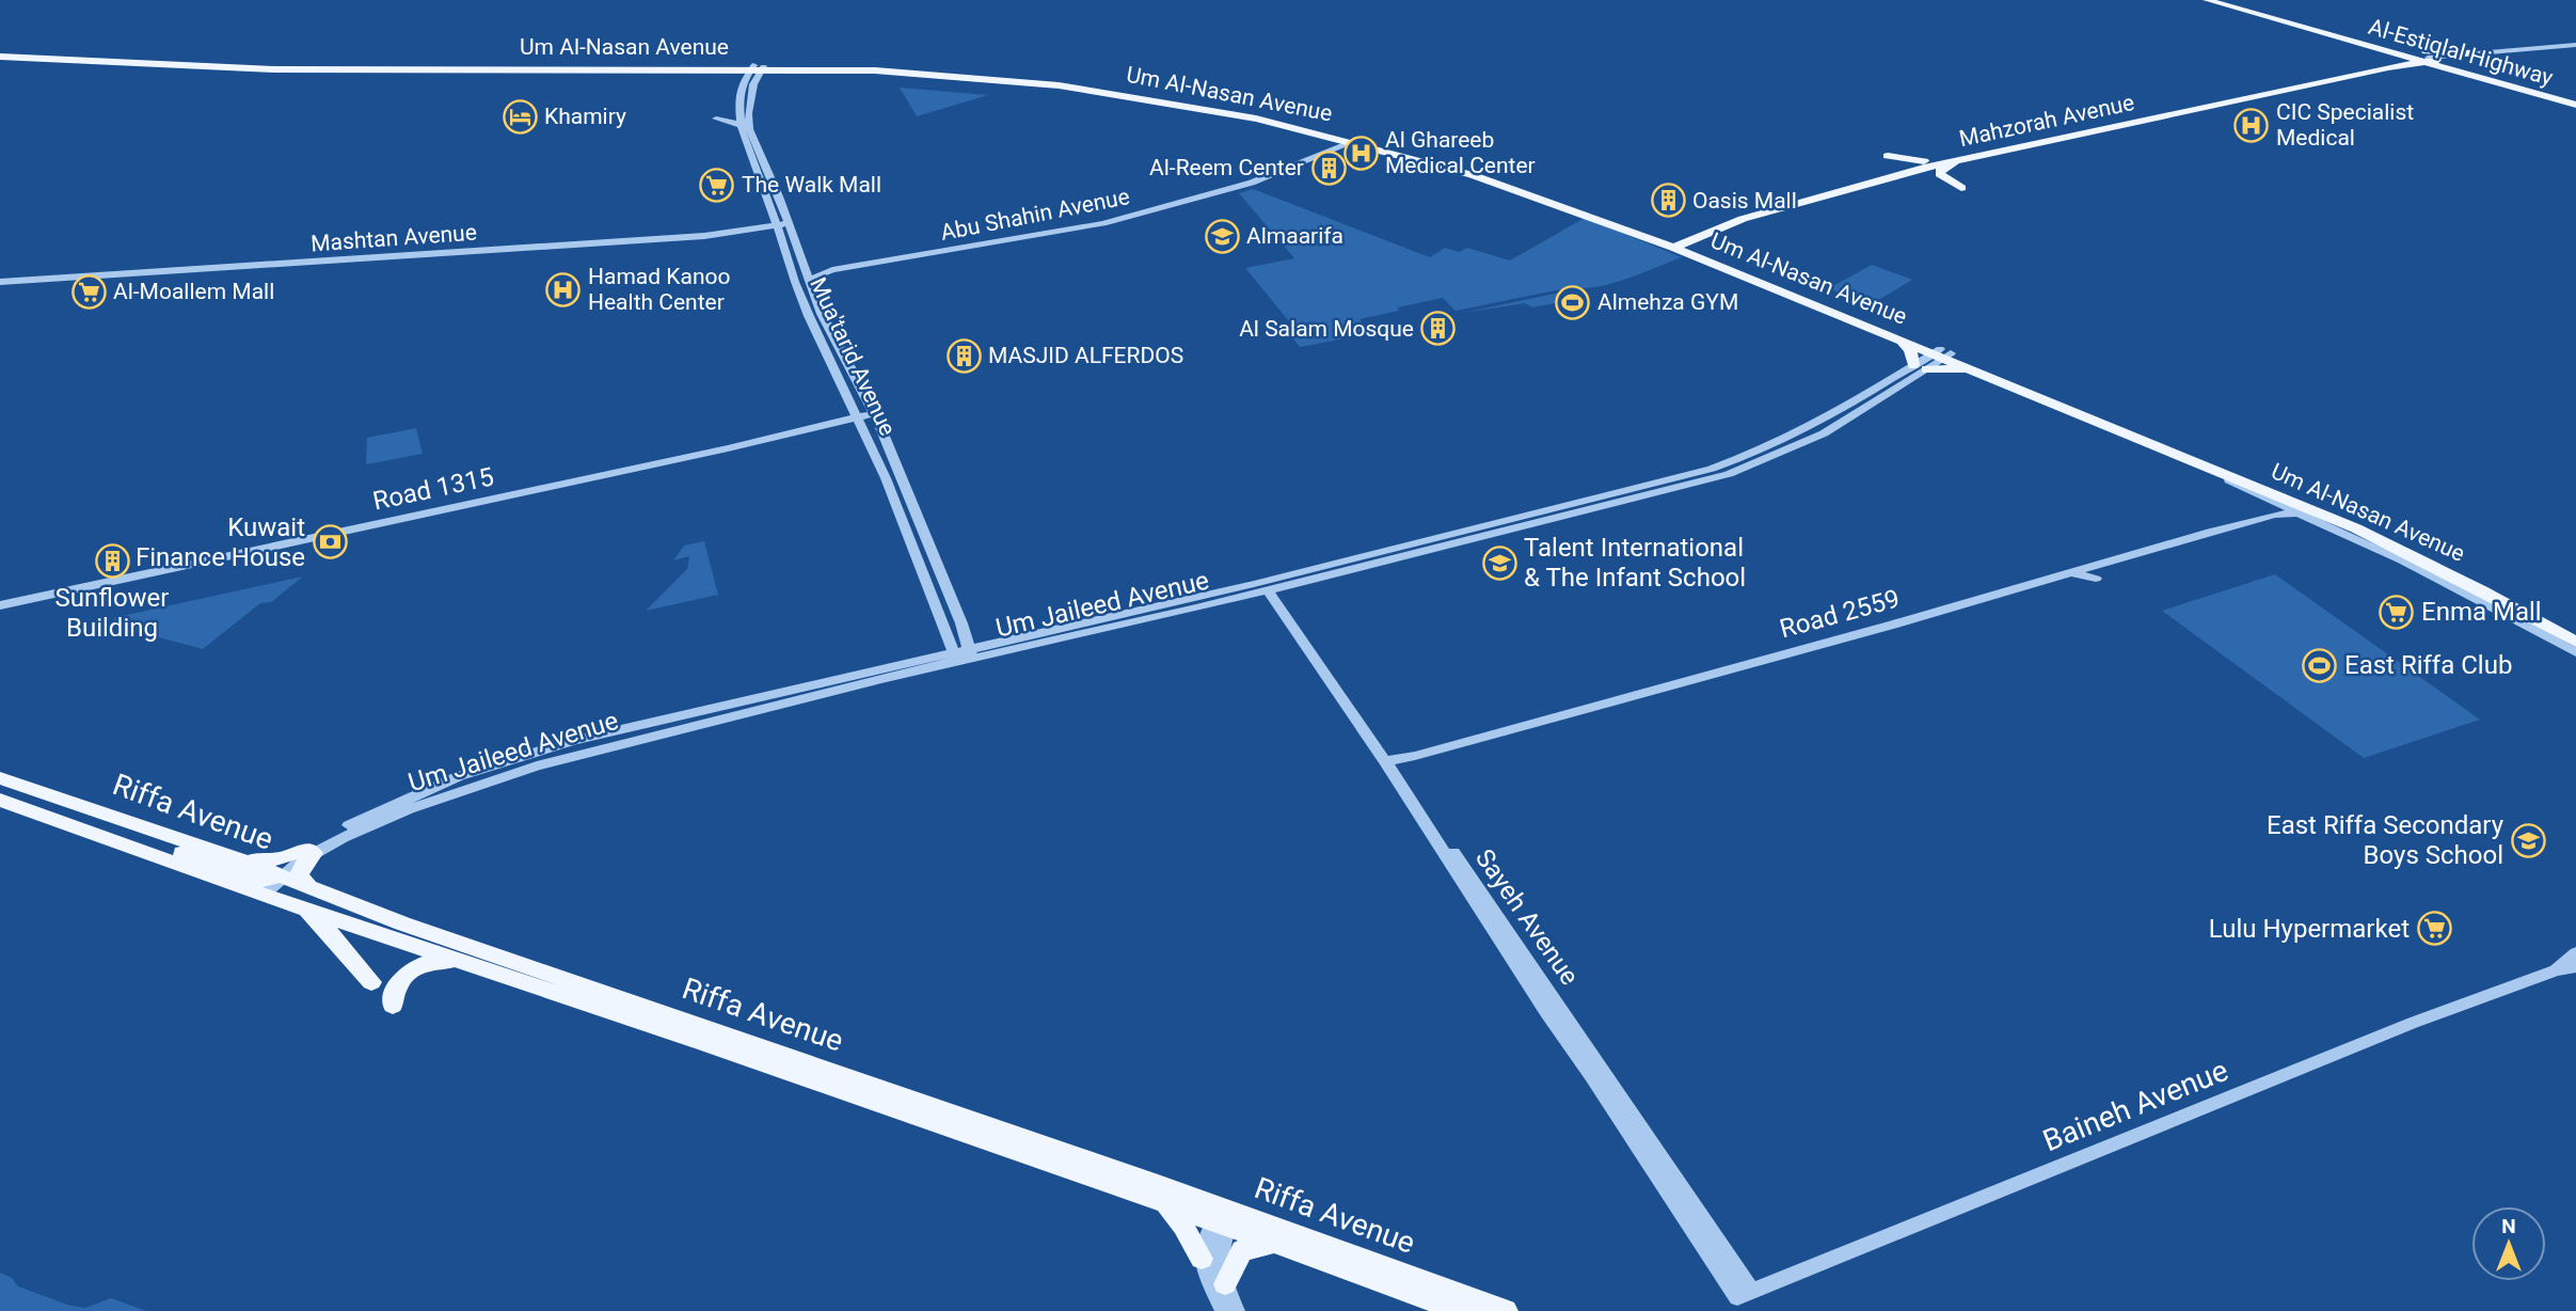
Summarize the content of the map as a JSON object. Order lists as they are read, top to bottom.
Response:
{
  "streets": {
    "main road": [
      "Um Al-Nasan Avenue",
      "Al-Estiqlal Highway",
      "Mahzorah Avenue",
      "Riffa Avenue"
    ],
    "street": [
      "Abu Shahin Avenue",
      "Mashtan Avenue",
      "Mua'tarid Avenue",
      "Road 1315",
      "Um Jaileed Avenue",
      "Road 2559",
      "Sayeh Avenue",
      "Baineh Avenue"
    ]
  },
  "crossings": [
    ["Um Al-Nasan Avenue", "Mahzorah Avenue"],
    ["Um Al-Nasan Avenue", "Abu Shahin Avenue"],
    ["Um Al-Nasan Avenue", "Mua'tarid Avenue"],
    ["Um Al-Nasan Avenue", "Um Jaileed Avenue"],
    ["Al-Estiqlal Highway", "Mahzorah Avenue"],
    ["Mashtan Avenue", "Mua'tarid Avenue"],
    ["Mua'tarid Avenue", "Road 1315"],
    ["Mua'tarid Avenue", "Um Jaileed Avenue"],
    ["Um Jaileed Avenue", "Riffa Avenue"],
    ["Um Jaileed Avenue", "Sayeh Avenue"],
    ["Road 2559", "Sayeh Avenue"],
    ["Sayeh Avenue", "Baineh Avenue"]
  ],
  "places": {
    "hotel": ["Khamiry"],
    "hospital": ["CIC Specialist Medical", "Al Ghareeb Medical Center", "Hamad Kanoo Health Center"],
    "building": [
      "Al-Reem Center",
      "Oasis Mall",
      "Al Salam Mosque",
      "MASJID ALFERDOS",
      "Sunflower Building"
    ],
    "supermarket": [
      "The Walk Mall",
      "Al-Moallem Mall",
      "Enma Mall",
      "Lulu Hypermarket"
    ],
    "school or university": ["Almaarifa", "Talent International & The Infant School", "East Riffa Secondary Boys School"],
    "sports": ["Almehza GYM", "East Riffa Club"],
    "bank": ["Kuwait Finance House"]
  },
  "north": "top"
}
